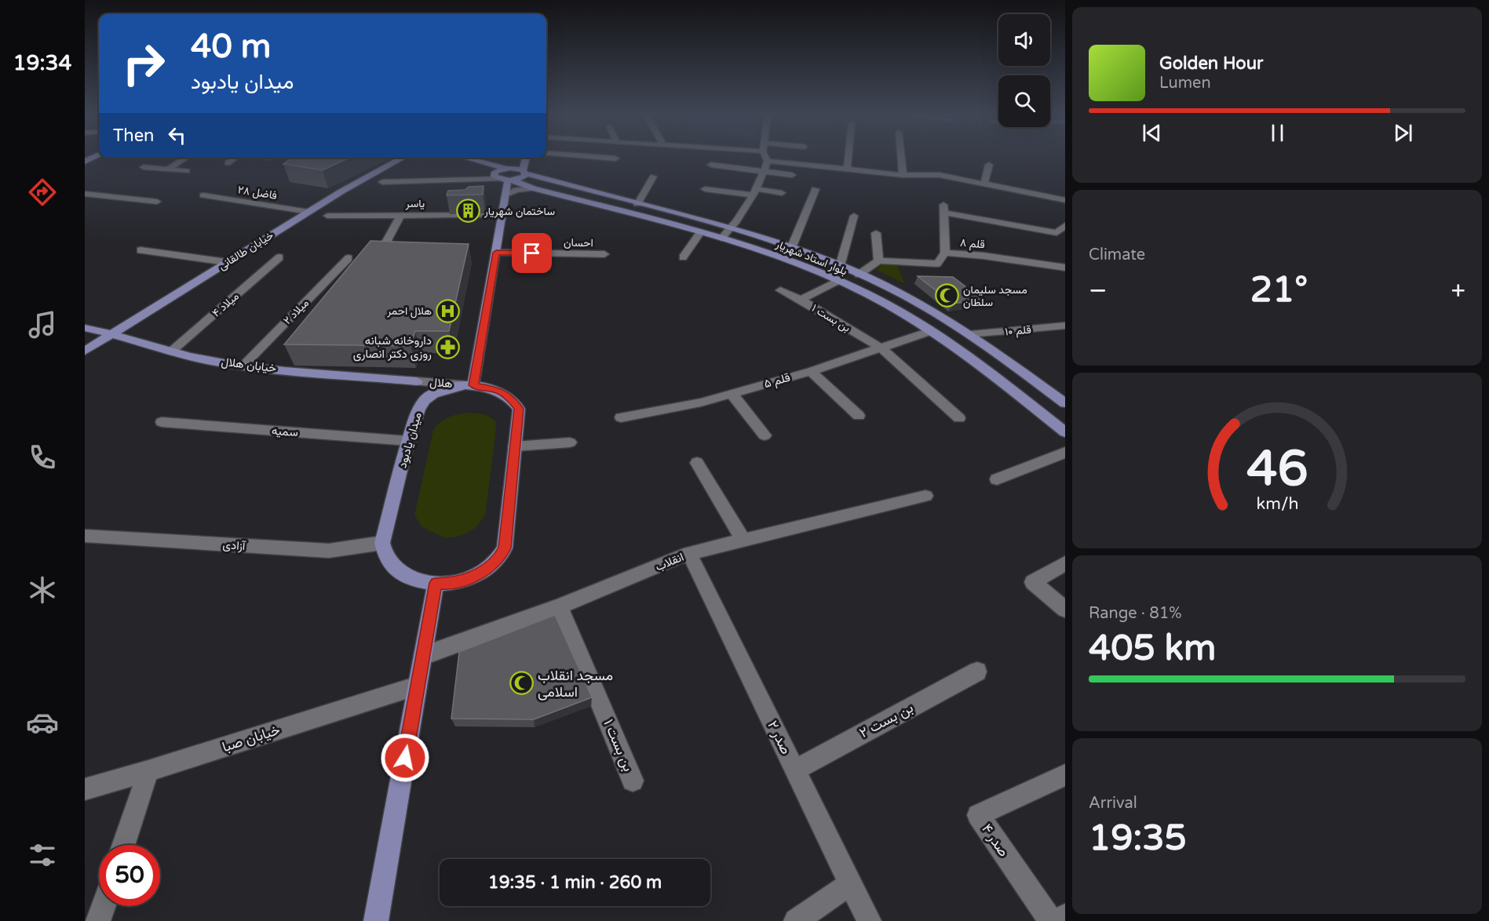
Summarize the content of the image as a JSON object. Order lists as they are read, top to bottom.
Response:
{
  "streets": {
    "main road": [
      "خیابان طالقانی",
      "بلوار استاد شهریار",
      "خیابان هلال",
      "میدان یادبود"
    ],
    "street": [
      "فاضل ۲۸",
      "یاسر",
      "احسان",
      "قلم ۸",
      "میلاد ۴",
      "میلاد ۲",
      "بن بست ۱",
      "قلم ۱۰",
      "قلم ۵",
      "هلال",
      "سمیه",
      "آزادی",
      "انقلاب",
      "بن بست ۲",
      "صدر ۲",
      "خیابان صبا",
      "صدر ۴"
    ]
  },
  "crossings": [
    ["فاضل ۲۸", "خیابان طالقانی"],
    ["خیابان طالقانی", "خیابان هلال"],
    ["بلوار استاد شهریار", "قلم ۱۰"],
    ["بلوار استاد شهریار", "قلم ۵"],
    ["میلاد ۴", "خیابان هلال"],
    ["میلاد ۲", "خیابان هلال"],
    ["بن بست ۱", "قلم ۵"],
    ["بن بست ۱", "انقلاب"],
    ["خیابان هلال", "هلال"],
    ["هلال", "میدان یادبود"],
    ["سمیه", "میدان یادبود"],
    ["میدان یادبود", "آزادی"],
    ["انقلاب", "صدر ۲"],
    ["بن بست ۲", "صدر ۲"]
  ],
  "places": {
    "building": ["ساختمان شهریار"],
    "mosque": ["مسجد سلیمان سلطان", "مسجد انقلاب اسلامی"],
    "hospital": ["هلال احمر"],
    "pharmacy": ["داروخانه شبانه روزی دکتر انصاری"]
  },
  "page": {
    "tabs": "19:34",
    "turn": ["40 m", "میدان یادبود"],
    "song": ["Golden Hour", "Lumen"],
    "then": "Then",
    "tile": [
      "Climate",
      ["Range · 81%", "405 km"],
      ["Arrival", "19:35"]
    ],
    "heat": ["−", "21°", "+"],
    "limit": "50",
    "trip": "19:35 · 1 min · 260 m",
    "gauge": ["46", "km/h"]
  }
}
